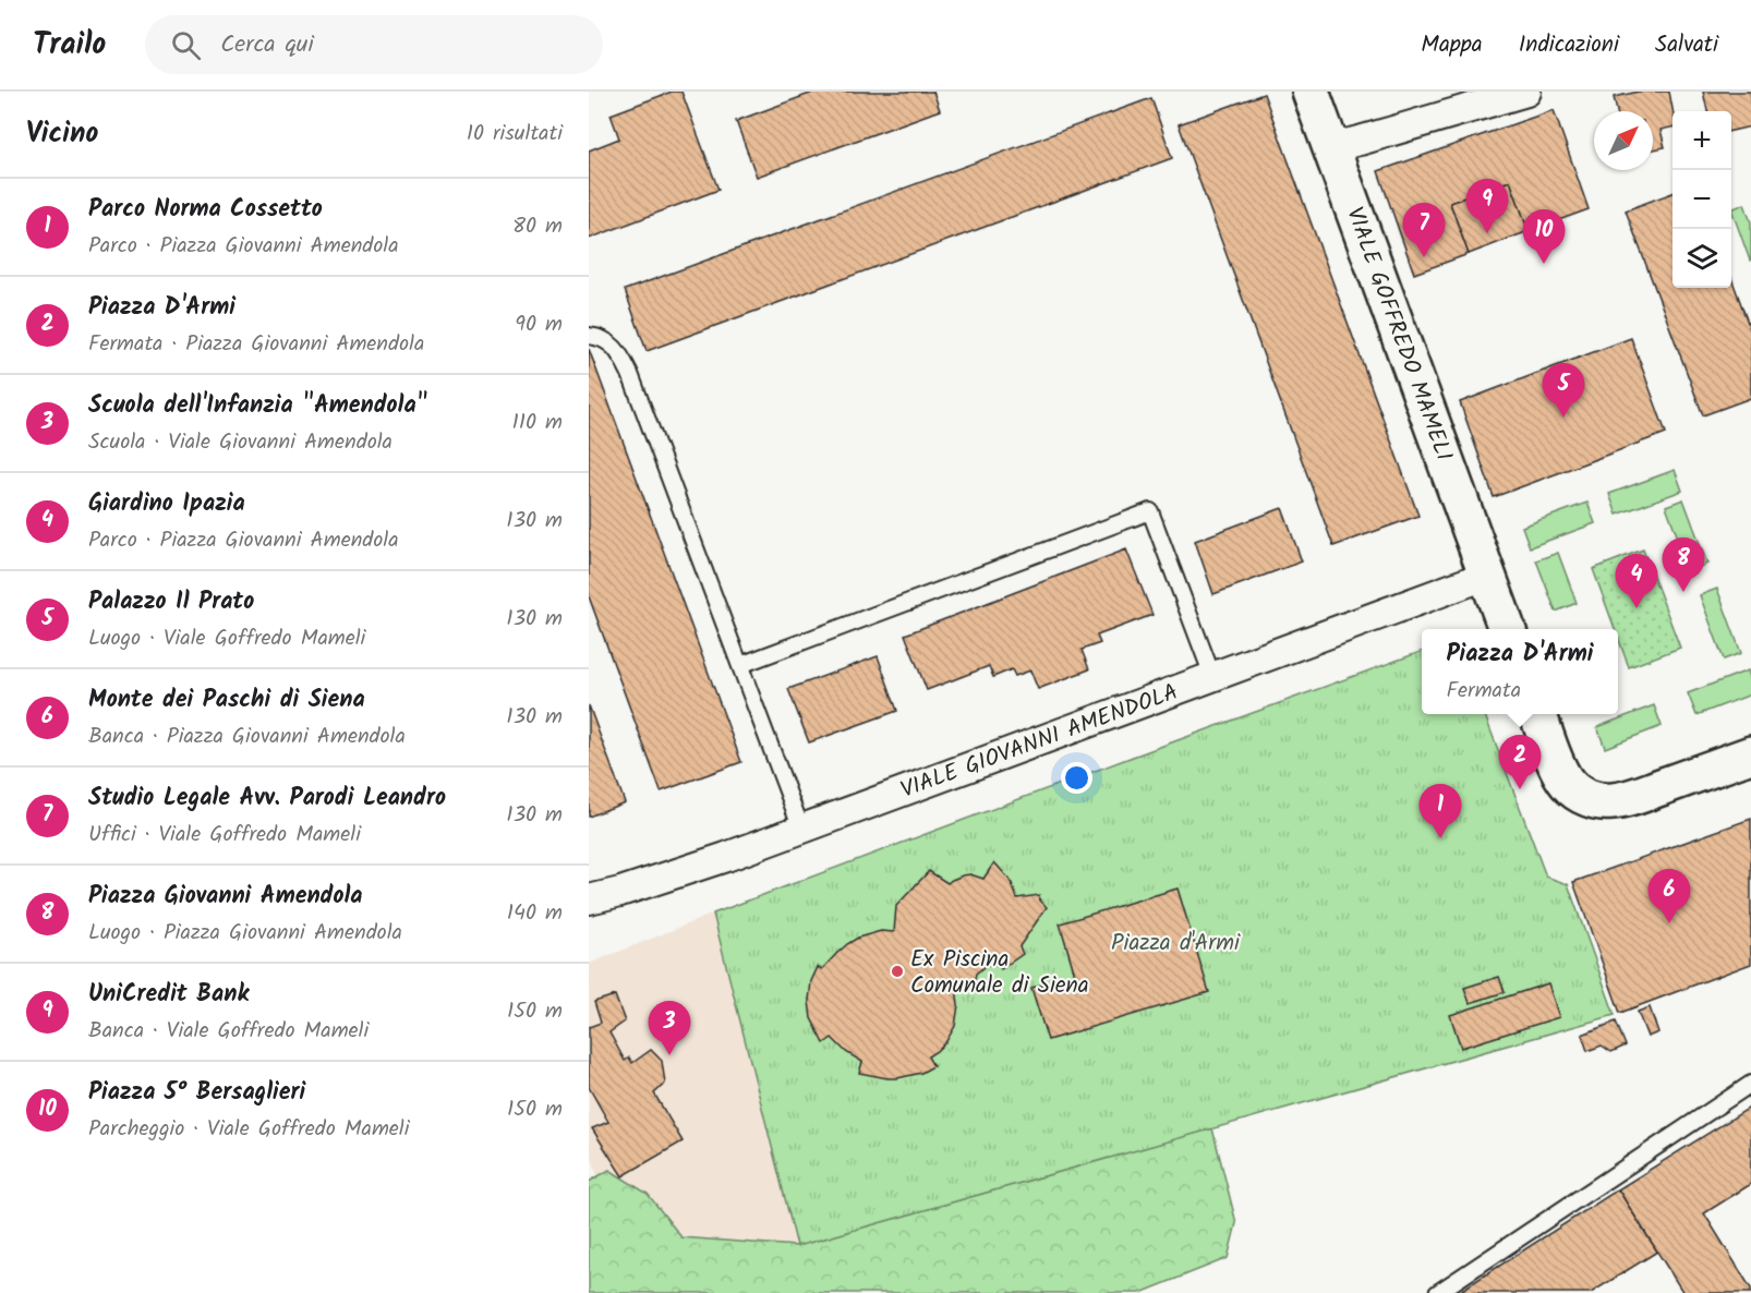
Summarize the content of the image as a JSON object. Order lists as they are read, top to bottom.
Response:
{
  "streets": {
    "street": ["VIALE GOFFREDO MAMELI", "VIALE GIOVANNI AMENDOLA"]
  },
  "crossings": [
    ["VIALE GOFFREDO MAMELI", "VIALE GIOVANNI AMENDOLA"]
  ],
  "parks": ["Piazza d'Armi"],
  "places": ["Ex Piscina Comunale di Siena"],
  "north": "top right",
  "page": {
    "header": "Trailo",
    "search": "Cerca qui",
    "nav": ["Mappa", "Indicazioni", "Salvati"],
    "heading": ["Vicino", "10 risultati"],
    "map_buttons": ["+", "−"],
    "list": [
      {
        "mark": "1",
        "name": "Parco Norma Cossetto",
        "note": "Parco · Piazza Giovanni Amendola",
        "value": "80 m"
      },
      {
        "mark": "2",
        "name": "Piazza D'Armi",
        "note": "Fermata · Piazza Giovanni Amendola",
        "value": "90 m"
      },
      {
        "mark": "3",
        "name": "Scuola dell'Infanzia \"Amendola\"",
        "note": "Scuola · Viale Giovanni Amendola",
        "value": "110 m"
      },
      {
        "mark": "4",
        "name": "Giardino Ipazia",
        "note": "Parco · Piazza Giovanni Amendola",
        "value": "130 m"
      },
      {
        "mark": "5",
        "name": "Palazzo Il Prato",
        "note": "Luogo · Viale Goffredo Mameli",
        "value": "130 m"
      },
      {
        "mark": "6",
        "name": "Monte dei Paschi di Siena",
        "note": "Banca · Piazza Giovanni Amendola",
        "value": "130 m"
      },
      {
        "mark": "7",
        "name": "Studio Legale Avv. Parodi Leandro",
        "note": "Uffici · Viale Goffredo Mameli",
        "value": "130 m"
      },
      {
        "mark": "8",
        "name": "Piazza Giovanni Amendola",
        "note": "Luogo · Piazza Giovanni Amendola",
        "value": "140 m"
      },
      {
        "mark": "9",
        "name": "UniCredit Bank",
        "note": "Banca · Viale Goffredo Mameli",
        "value": "150 m"
      },
      {
        "mark": "10",
        "name": "Piazza 5° Bersaglieri",
        "note": "Parcheggio · Viale Goffredo Mameli",
        "value": "150 m"
      }
    ],
    "pins": [
      "9",
      "7",
      "10",
      "5",
      "8",
      "4",
      "2",
      "1",
      "6",
      "3"
    ],
    "popup": ["Piazza D'Armi", "Fermata"]
  }
}
